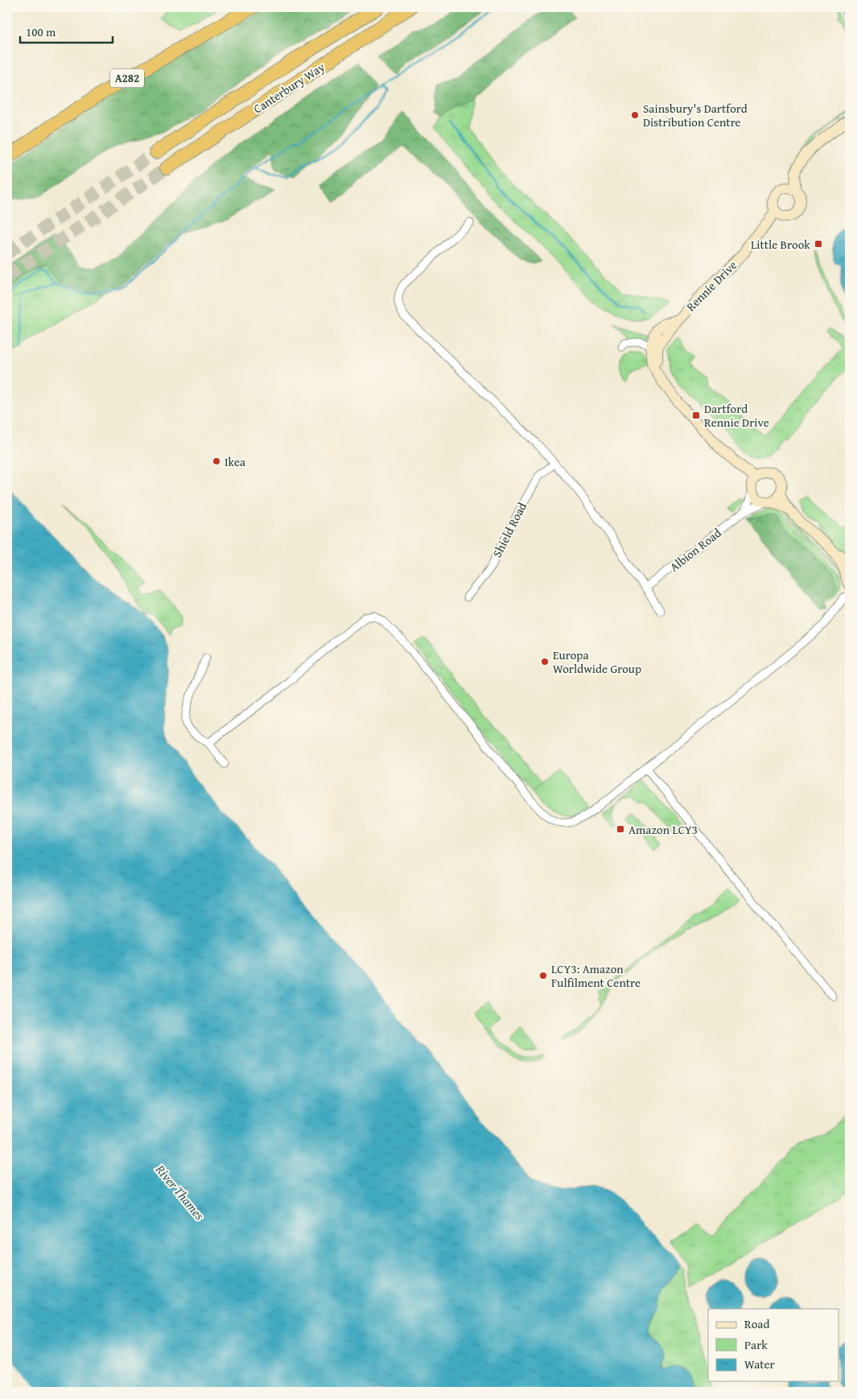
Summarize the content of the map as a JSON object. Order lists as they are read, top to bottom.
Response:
{
  "streets": {
    "highway": ["A282", "Canterbury Way"],
    "street": ["Rennie Drive", "Shield Road", "Albion Road"]
  },
  "water": ["River Thames"],
  "places": {
    "other": [
      "Sainsbury's Dartford Distribution Centre",
      "Ikea",
      "Europa Worldwide Group",
      "LCY3: Amazon Fulfilment Centre"
    ],
    "transit": ["Little Brook", "Dartford Rennie Drive", "Amazon LCY3"]
  },
  "legend": ["Road", "Park", "Water"],
  "scale_bar": "100 m"
}
